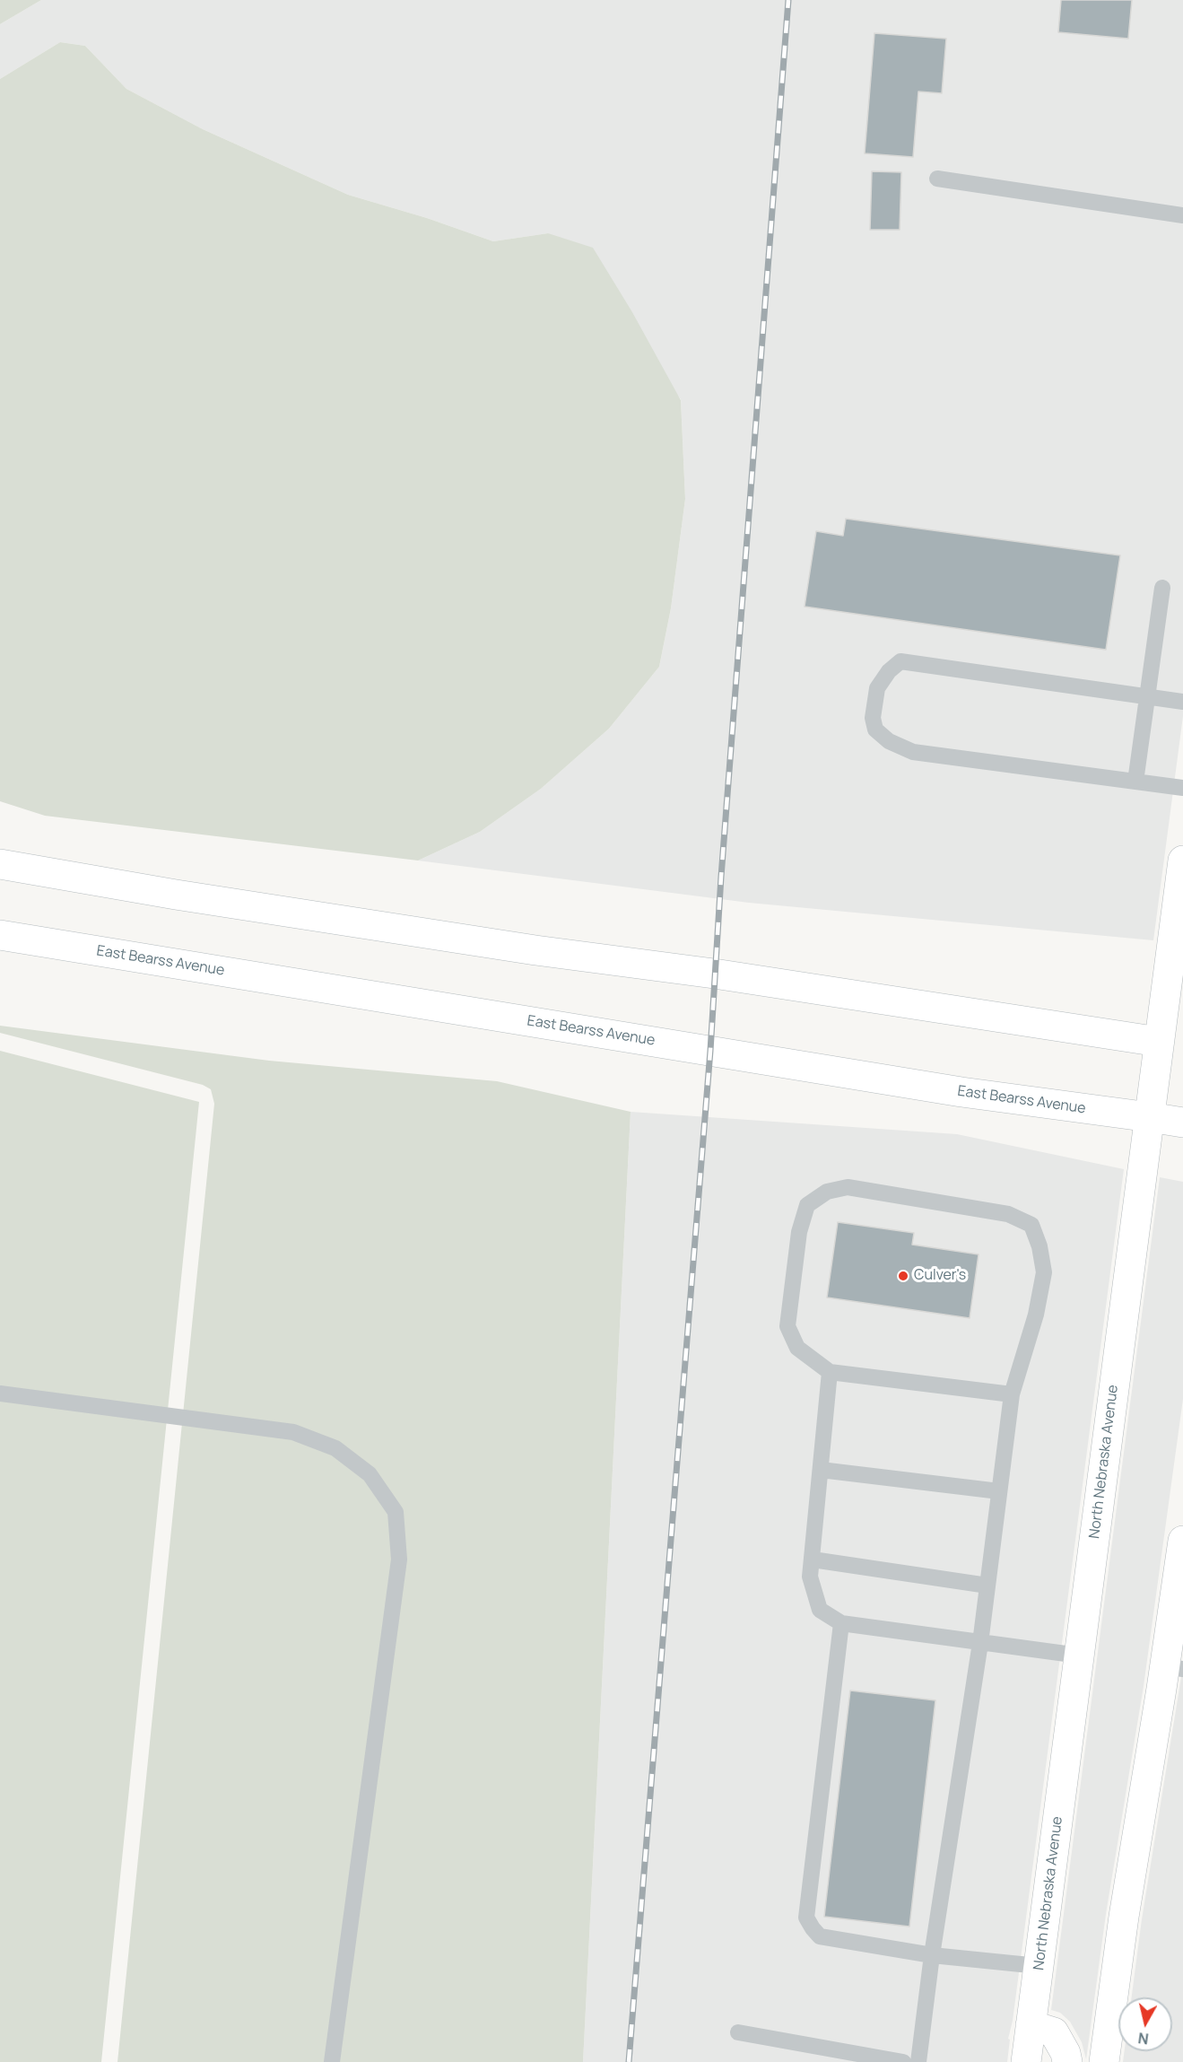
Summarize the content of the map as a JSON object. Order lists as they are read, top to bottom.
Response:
{
  "streets": {
    "main road": ["East Bearss Avenue", "North Nebraska Avenue"]
  },
  "crossings": [
    ["East Bearss Avenue", "North Nebraska Avenue"]
  ],
  "places": ["Culver's"],
  "north": "bottom"
}
